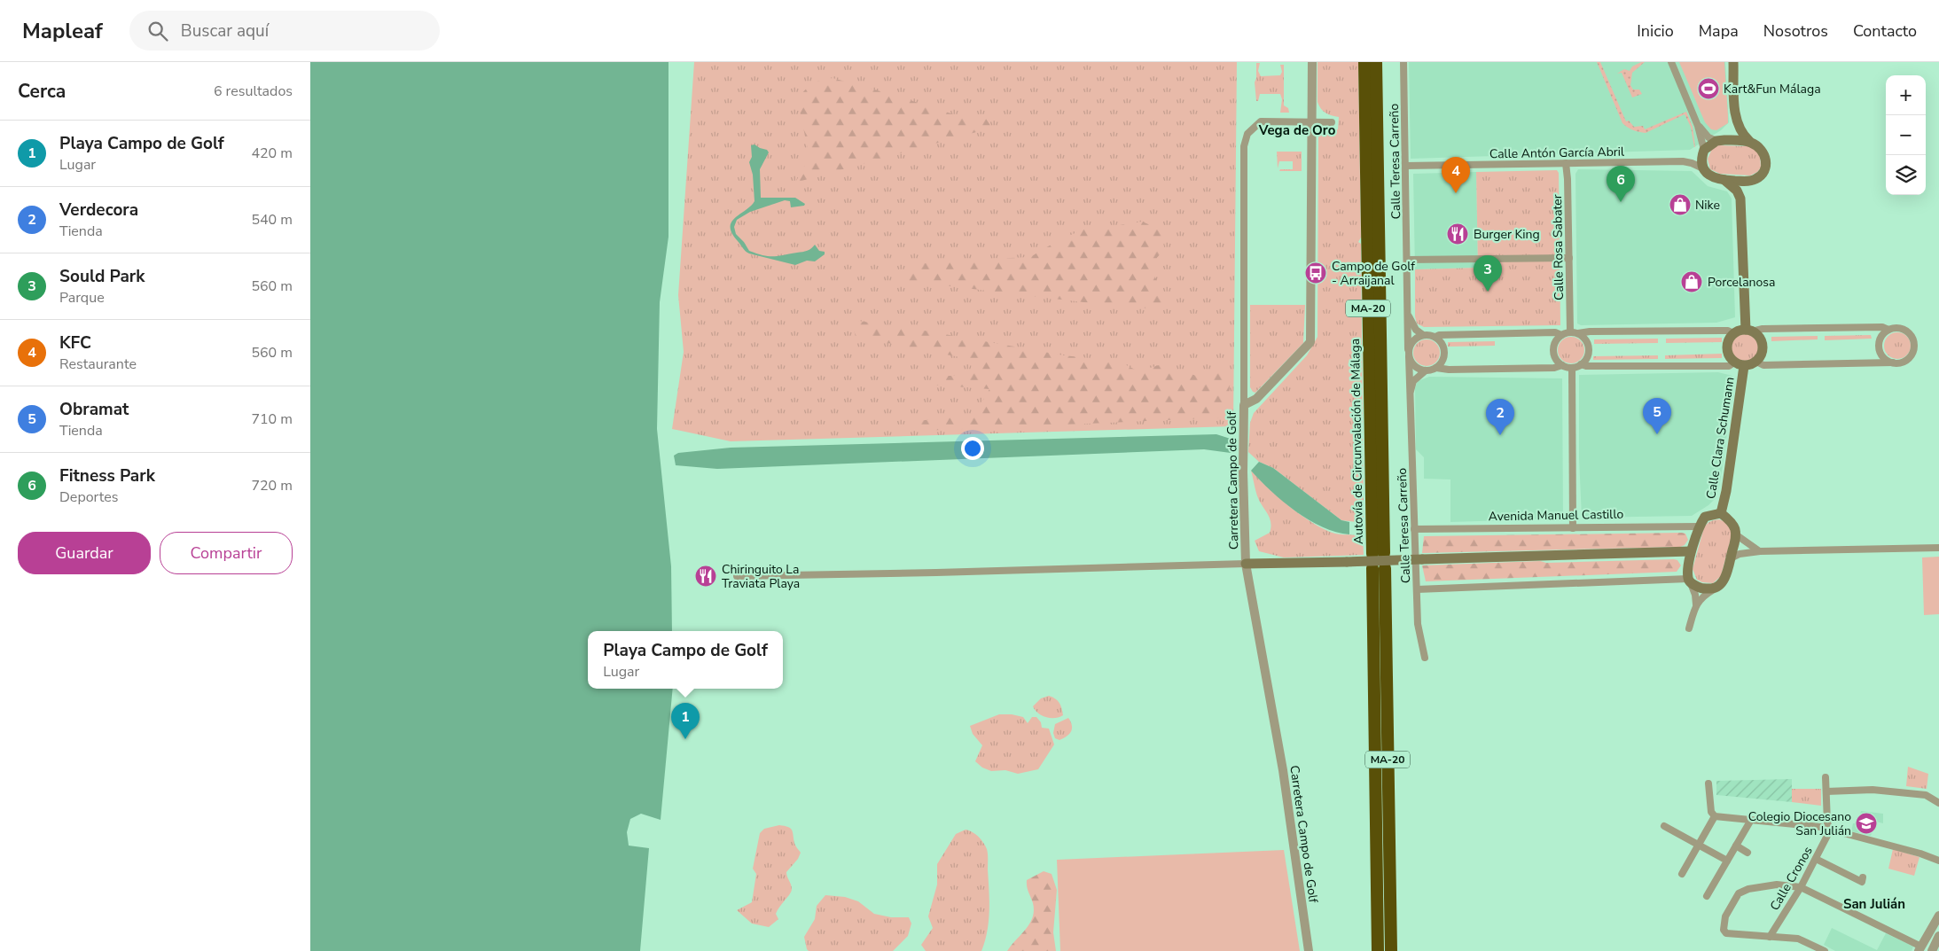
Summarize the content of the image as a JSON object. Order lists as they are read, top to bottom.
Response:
{
  "streets": {
    "highway": ["MA-20", "Autovía de Circunvalación de Málaga"],
    "main road": ["Calle Clara Schumann"],
    "street": [
      "Calle Antón García Abril",
      "Calle Teresa Carreño",
      "Calle Rosa Sabater",
      "Carretera Campo de Golf",
      "Avenida Manuel Castillo",
      "Calle Cronos"
    ]
  },
  "crossings": [
    ["Calle Antón García Abril", "Calle Teresa Carreño"],
    ["Calle Antón García Abril", "Calle Rosa Sabater"],
    ["Calle Teresa Carreño", "Avenida Manuel Castillo"]
  ],
  "districts": ["Vega de Oro", "San Julián"],
  "places": {
    "sports": ["Kart&Fun Málaga"],
    "shop": ["Nike", "Porcelanosa"],
    "restaurant": ["Burger King", "Chiringuito La Traviata Playa"],
    "bus stop": ["Campo de Golf - Arraijanal"],
    "school or university": ["Colegio Diocesano San Julián"]
  },
  "page": {
    "header": "Mapleaf",
    "search": "Buscar aquí",
    "nav": [
      "Inicio",
      "Mapa",
      "Nosotros",
      "Contacto"
    ],
    "heading": ["Cerca", "6 resultados"],
    "map_buttons": ["+", "−"],
    "list": [
      {
        "mark": "1",
        "name": "Playa Campo de Golf",
        "note": "Lugar",
        "value": "420 m"
      },
      {
        "mark": "2",
        "name": "Verdecora",
        "note": "Tienda",
        "value": "540 m"
      },
      {
        "mark": "3",
        "name": "Sould Park",
        "note": "Parque",
        "value": "560 m"
      },
      {
        "mark": "4",
        "name": "KFC",
        "note": "Restaurante",
        "value": "560 m"
      },
      {
        "mark": "5",
        "name": "Obramat",
        "note": "Tienda",
        "value": "710 m"
      },
      {
        "mark": "6",
        "name": "Fitness Park",
        "note": "Deportes",
        "value": "720 m"
      }
    ],
    "pins": [
      "4",
      "6",
      "3",
      "5",
      "2",
      "1"
    ],
    "buttons": ["Guardar", "Compartir"],
    "popup": ["Playa Campo de Golf", "Lugar"]
  }
}
